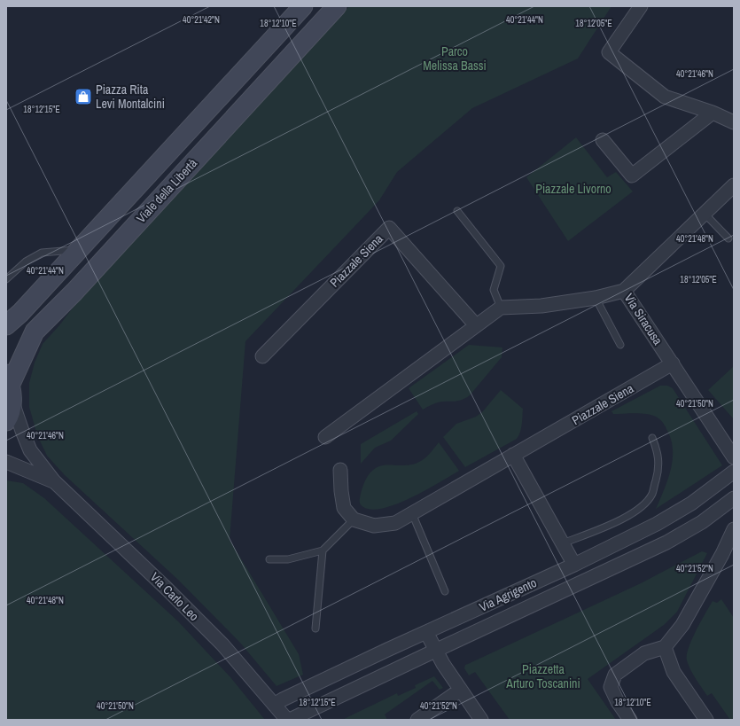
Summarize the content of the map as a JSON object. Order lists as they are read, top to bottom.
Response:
{
  "streets": {
    "main road": ["Viale della Libertà"],
    "street": [
      "Piazzale Siena",
      "Via Siracusa",
      "Via Agrigento",
      "Via Carlo Leo"
    ]
  },
  "crossings": [
    ["Viale della Libertà", "Via Carlo Leo"],
    ["Piazzale Siena", "Via Siracusa"],
    ["Via Agrigento", "Via Carlo Leo"]
  ],
  "parks": ["Parco Melissa Bassi", "Piazzale Livorno", "Piazzetta Arturo Toscanini"],
  "places": {
    "shop": ["Piazza Rita Levi Montalcini"]
  },
  "coordinates": [
    "40°21'42\"N",
    "40°21'44\"N",
    "18°12'10\"E",
    "18°12'05\"E",
    "40°21'46\"N",
    "18°12'15\"E",
    "40°21'48\"N",
    "40°21'50\"N",
    "40°21'52\"N"
  ]
}
